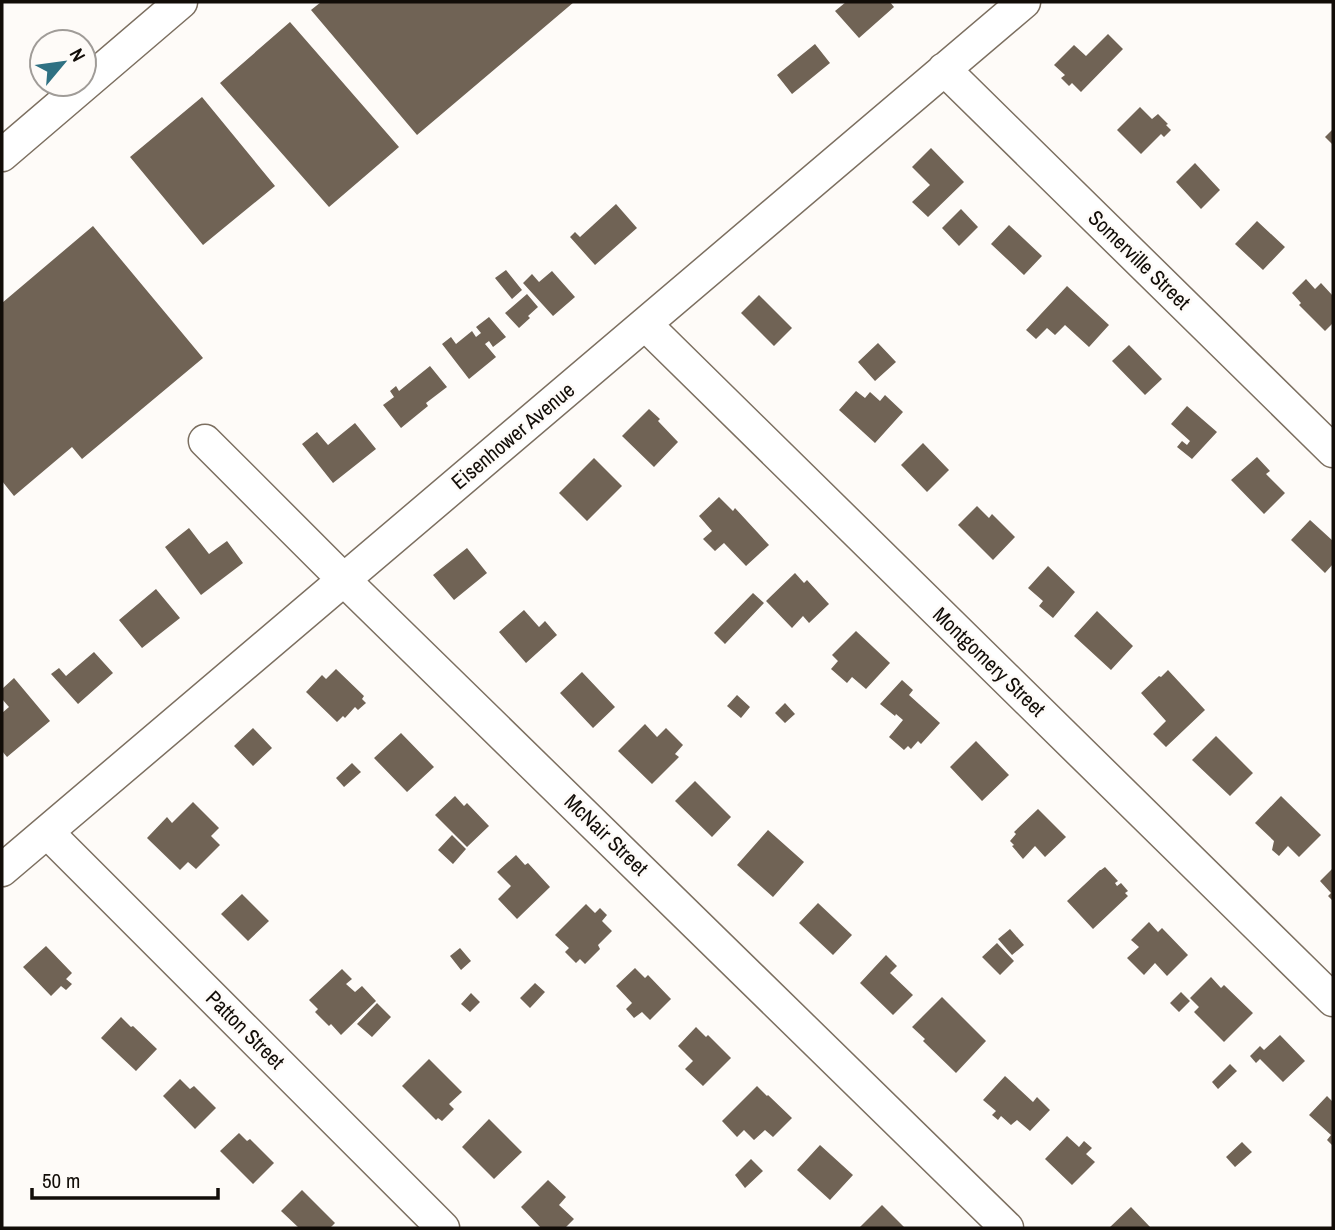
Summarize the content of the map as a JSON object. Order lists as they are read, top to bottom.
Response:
{
  "streets": {
    "street": [
      "Somerville Street",
      "Eisenhower Avenue",
      "Montgomery Street",
      "McNair Street",
      "Patton Street"
    ]
  },
  "crossings": [
    ["Somerville Street", "Eisenhower Avenue"],
    ["Eisenhower Avenue", "Montgomery Street"],
    ["Eisenhower Avenue", "McNair Street"],
    ["Eisenhower Avenue", "Patton Street"]
  ],
  "scale_bar": "50 m",
  "north": "top right"
}
